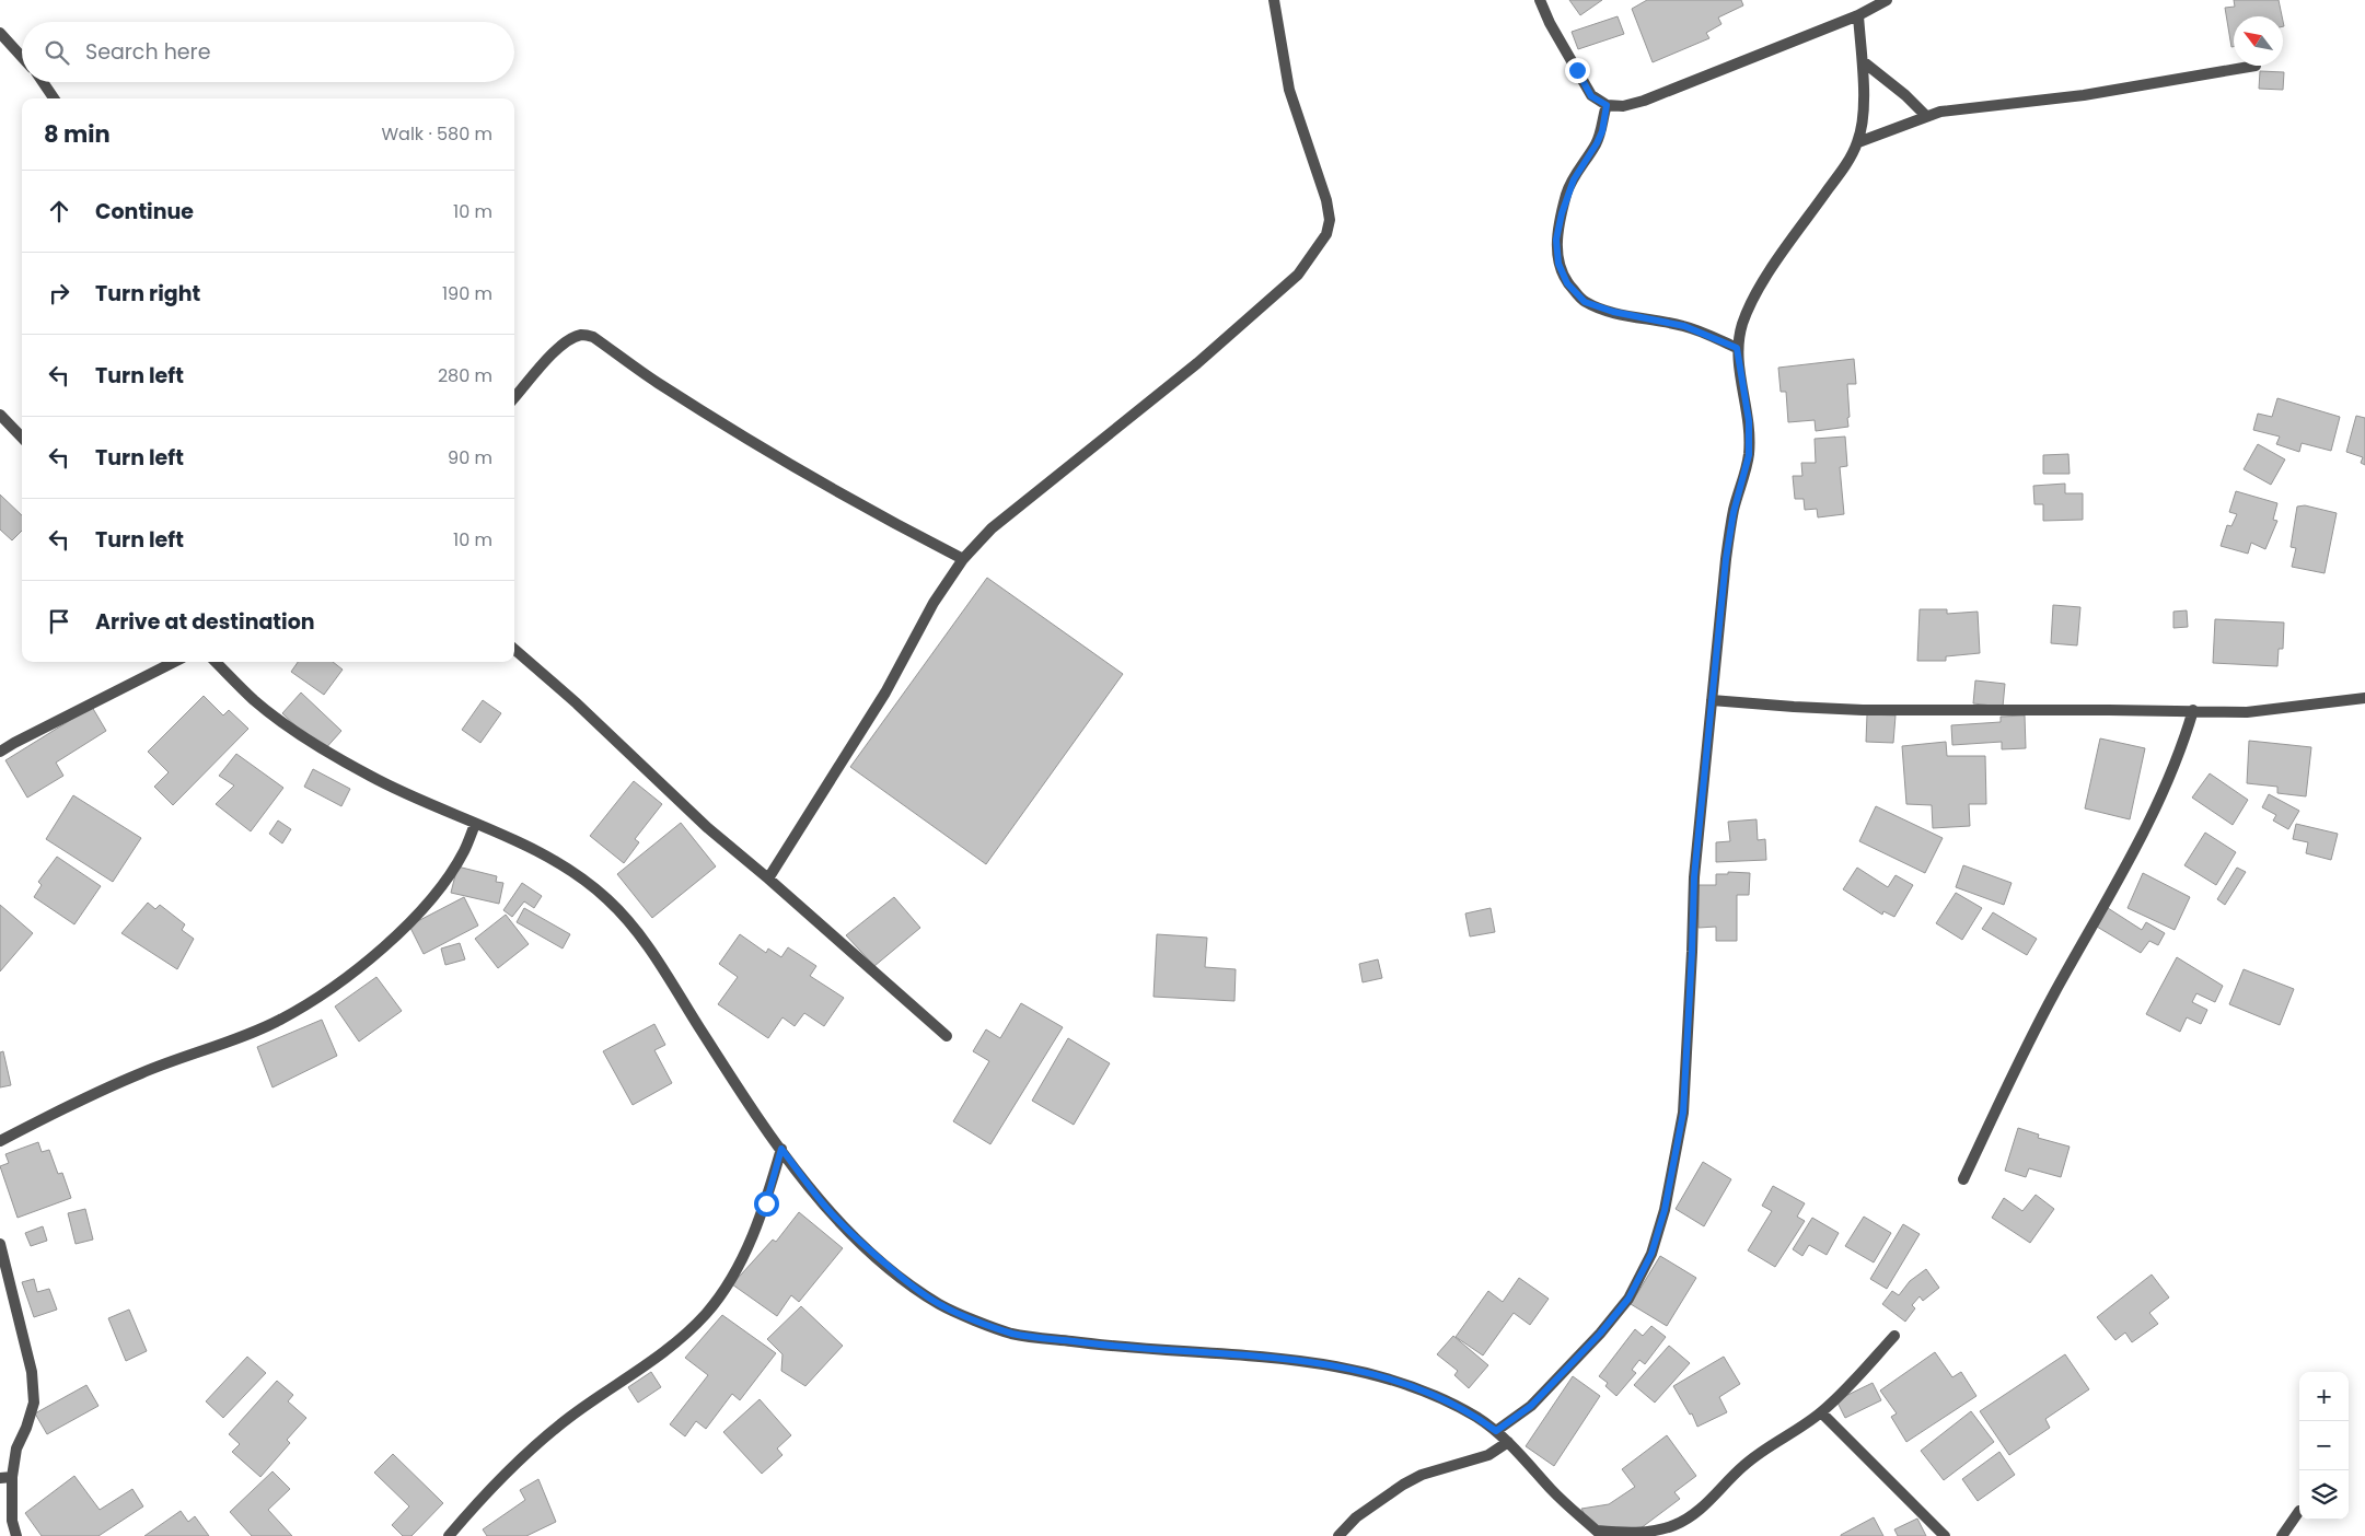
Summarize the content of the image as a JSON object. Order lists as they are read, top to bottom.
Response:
{
  "north": "top left",
  "page": {
    "search": "Search here",
    "heading": ["8 min", "Walk · 580 m"],
    "list": [
      ["Continue", "10 m"],
      ["Turn right", "190 m"],
      ["Turn left", "280 m"],
      ["Turn left", "90 m"],
      ["Turn left", "10 m"],
      "Arrive at destination"
    ],
    "map_buttons": ["+", "−"]
  }
}
